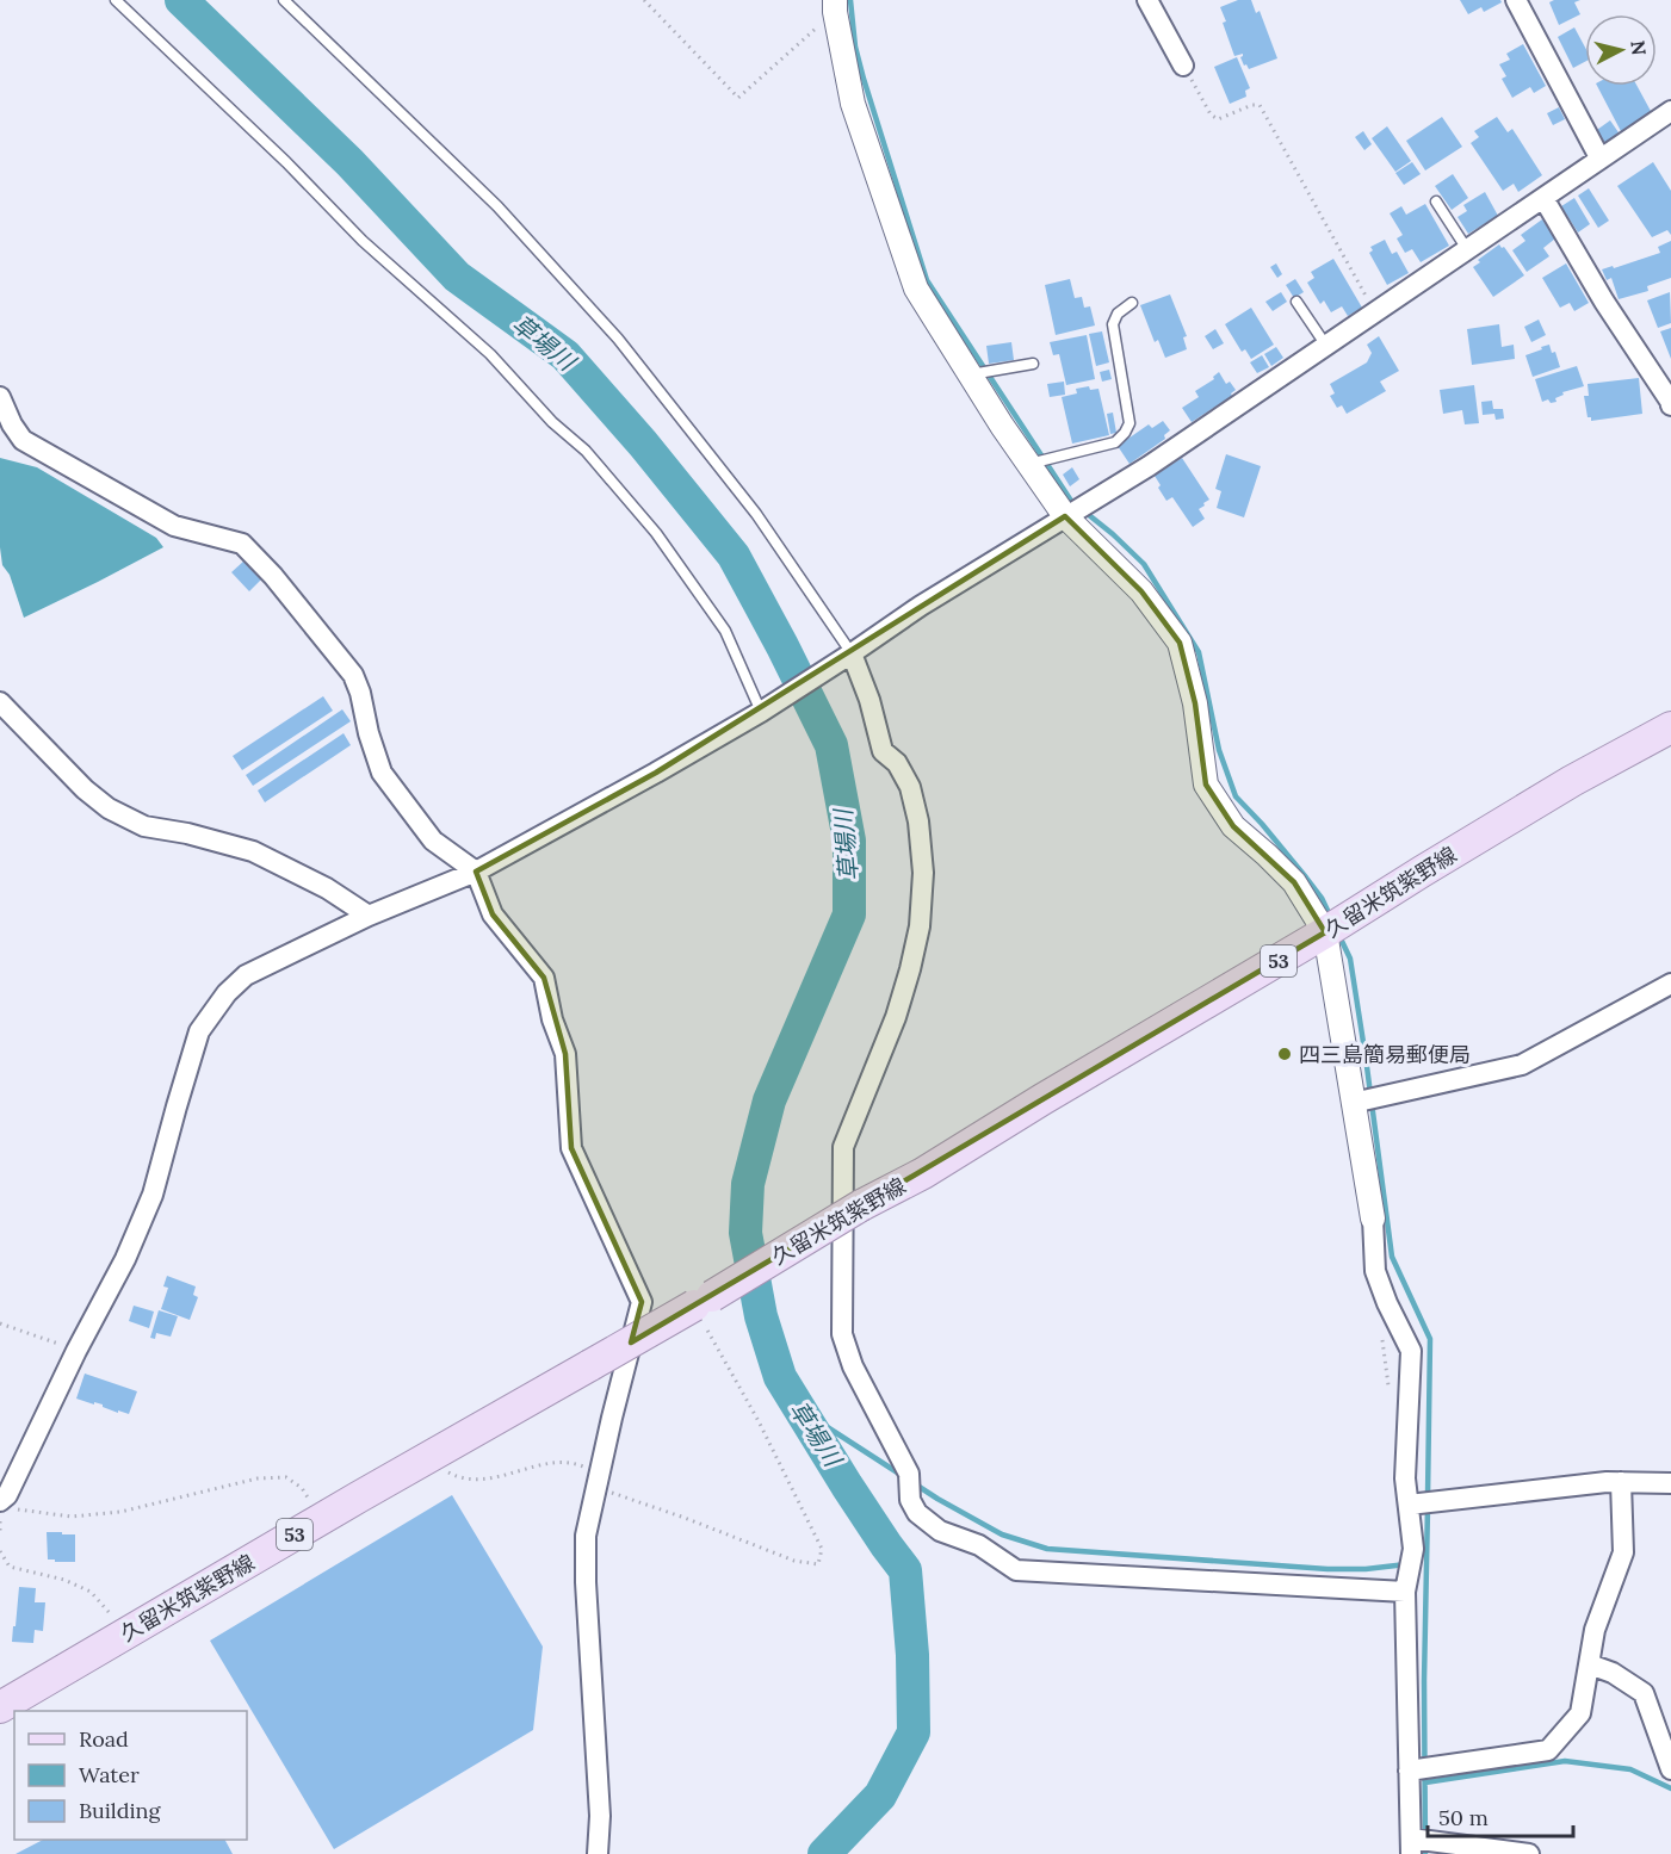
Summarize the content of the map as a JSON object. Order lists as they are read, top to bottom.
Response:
{
  "streets": {
    "main road": ["久留米筑紫野線", "53"]
  },
  "water": ["草場川"],
  "places": ["四三島簡易郵便局"],
  "legend": ["Road", "Water", "Building"],
  "scale_bar": "50 m",
  "north": "right"
}
